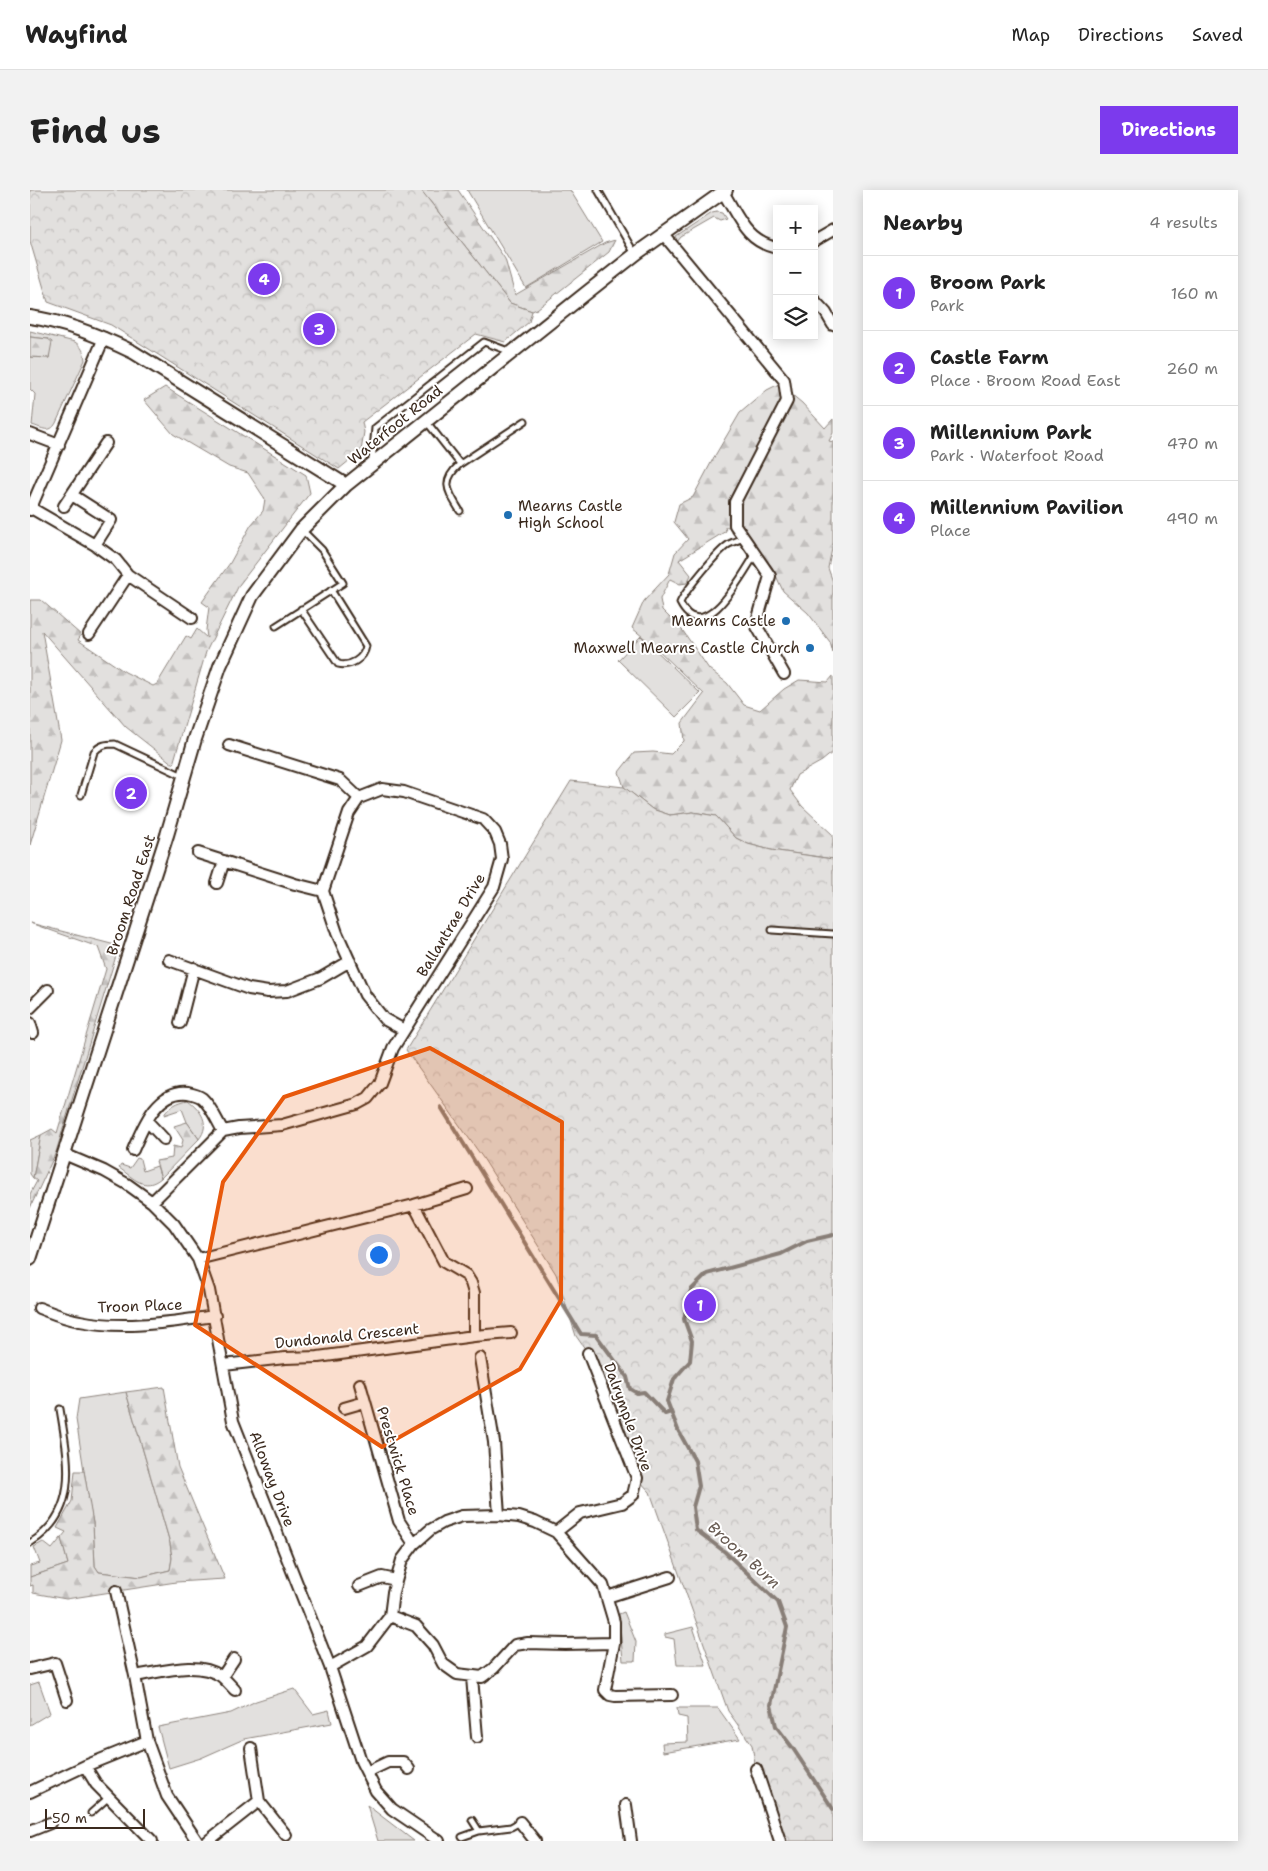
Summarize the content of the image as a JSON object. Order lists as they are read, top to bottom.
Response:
{
  "streets": {
    "street": [
      "Waterfoot Road",
      "Broom Road East",
      "Ballantrae Drive",
      "Troon Place",
      "Dundonald Crescent",
      "Dalrymple Drive",
      "Prestwick Place",
      "Alloway Drive"
    ]
  },
  "crossings": [
    ["Waterfoot Road", "Broom Road East"],
    ["Broom Road East", "Alloway Drive"],
    ["Troon Place", "Alloway Drive"],
    ["Dundonald Crescent", "Alloway Drive"]
  ],
  "water": ["Broom Burn"],
  "places": ["Mearns Castle High School", "Mearns Castle", "Maxwell Mearns Castle Church"],
  "scale_bar": "50 m",
  "page": {
    "header": "Wayfind",
    "nav": ["Map", "Directions", "Saved"],
    "buttons": "Directions",
    "title": "Find us",
    "heading": ["Nearby", "4 results"],
    "map_buttons": ["+", "−"],
    "list": [
      {
        "mark": "1",
        "name": "Broom Park",
        "note": "Park",
        "value": "160 m"
      },
      {
        "mark": "2",
        "name": "Castle Farm",
        "note": "Place · Broom Road East",
        "value": "260 m"
      },
      {
        "mark": "3",
        "name": "Millennium Park",
        "note": "Park · Waterfoot Road",
        "value": "470 m"
      },
      {
        "mark": "4",
        "name": "Millennium Pavilion",
        "note": "Place",
        "value": "490 m"
      }
    ],
    "pins": [
      "4",
      "3",
      "2",
      "1"
    ],
    "scale": "50 m"
  }
}
